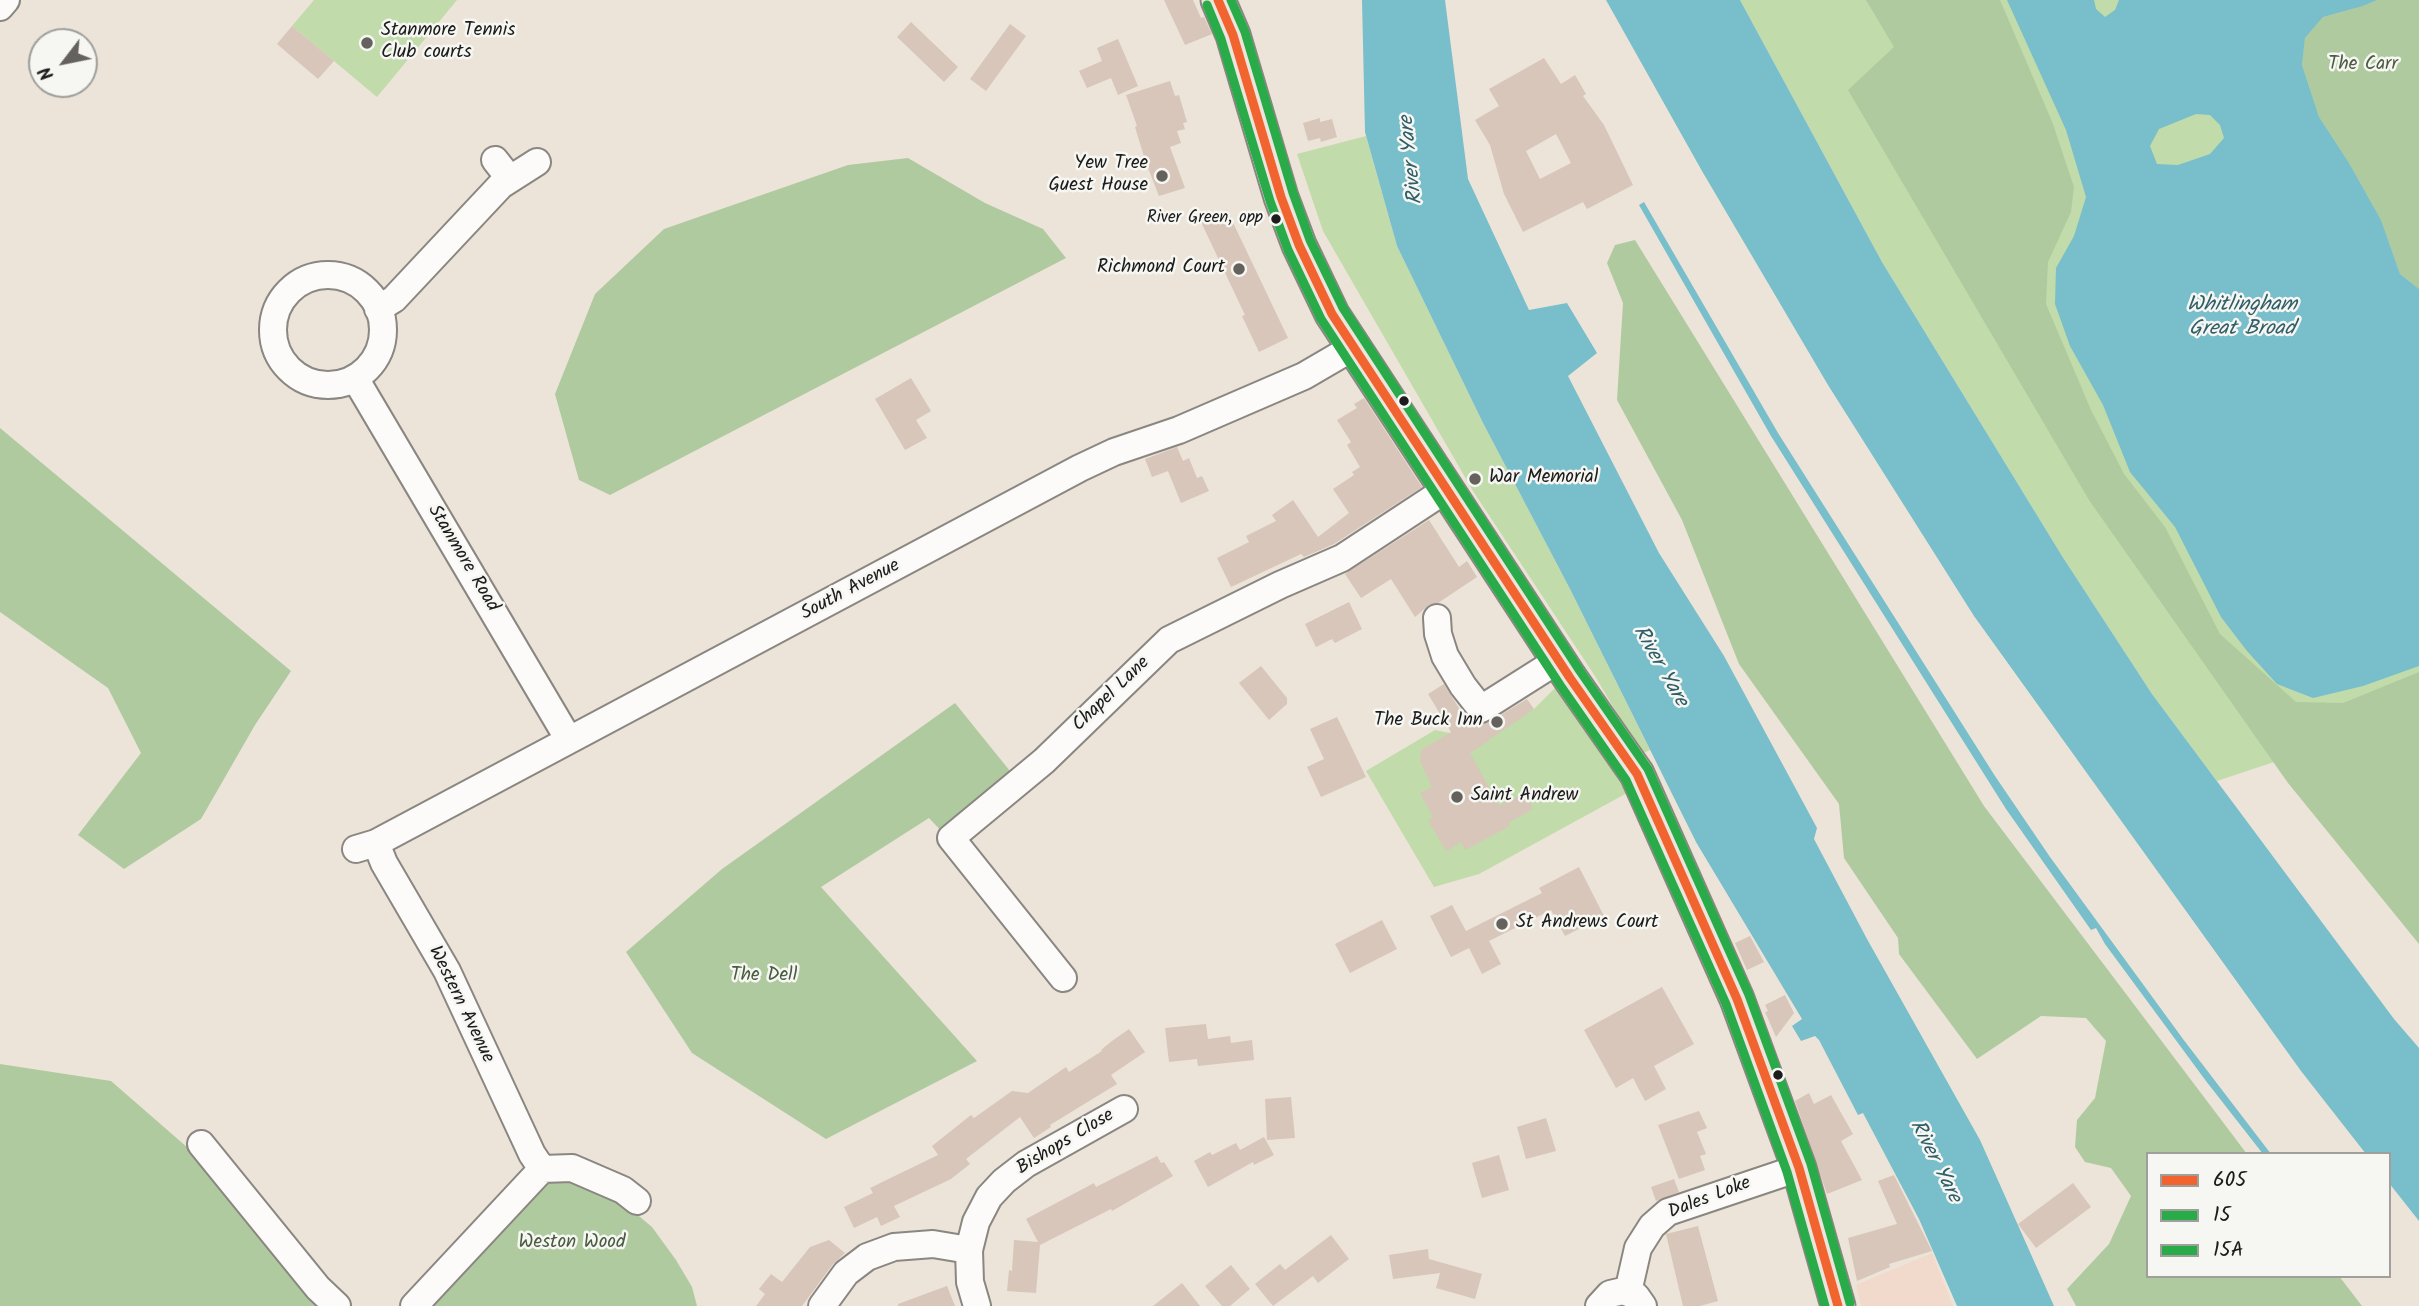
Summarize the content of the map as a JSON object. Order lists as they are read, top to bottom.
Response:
{
  "streets": {
    "street": [
      "Stanmore Road",
      "South Avenue",
      "Chapel Lane",
      "Western Avenue",
      "Bishops Close",
      "Dales Loke"
    ]
  },
  "crossings": [
    ["Stanmore Road", "South Avenue"],
    ["South Avenue", "Western Avenue"]
  ],
  "water": ["River Yare", "Whitlingham Great Broad"],
  "parks": ["The Carr", "The Dell", "Weston Wood"],
  "places": [
    "Stanmore Tennis Club courts",
    "Yew Tree Guest House",
    "River Green, opp",
    "Richmond Court",
    "War Memorial",
    "The Buck Inn",
    "Saint Andrew",
    "St Andrews Court"
  ],
  "lines": ["transit line 605", "transit line 15A", "transit line 15"],
  "legend": ["605", "15", "15A"],
  "north": "bottom left"
}
